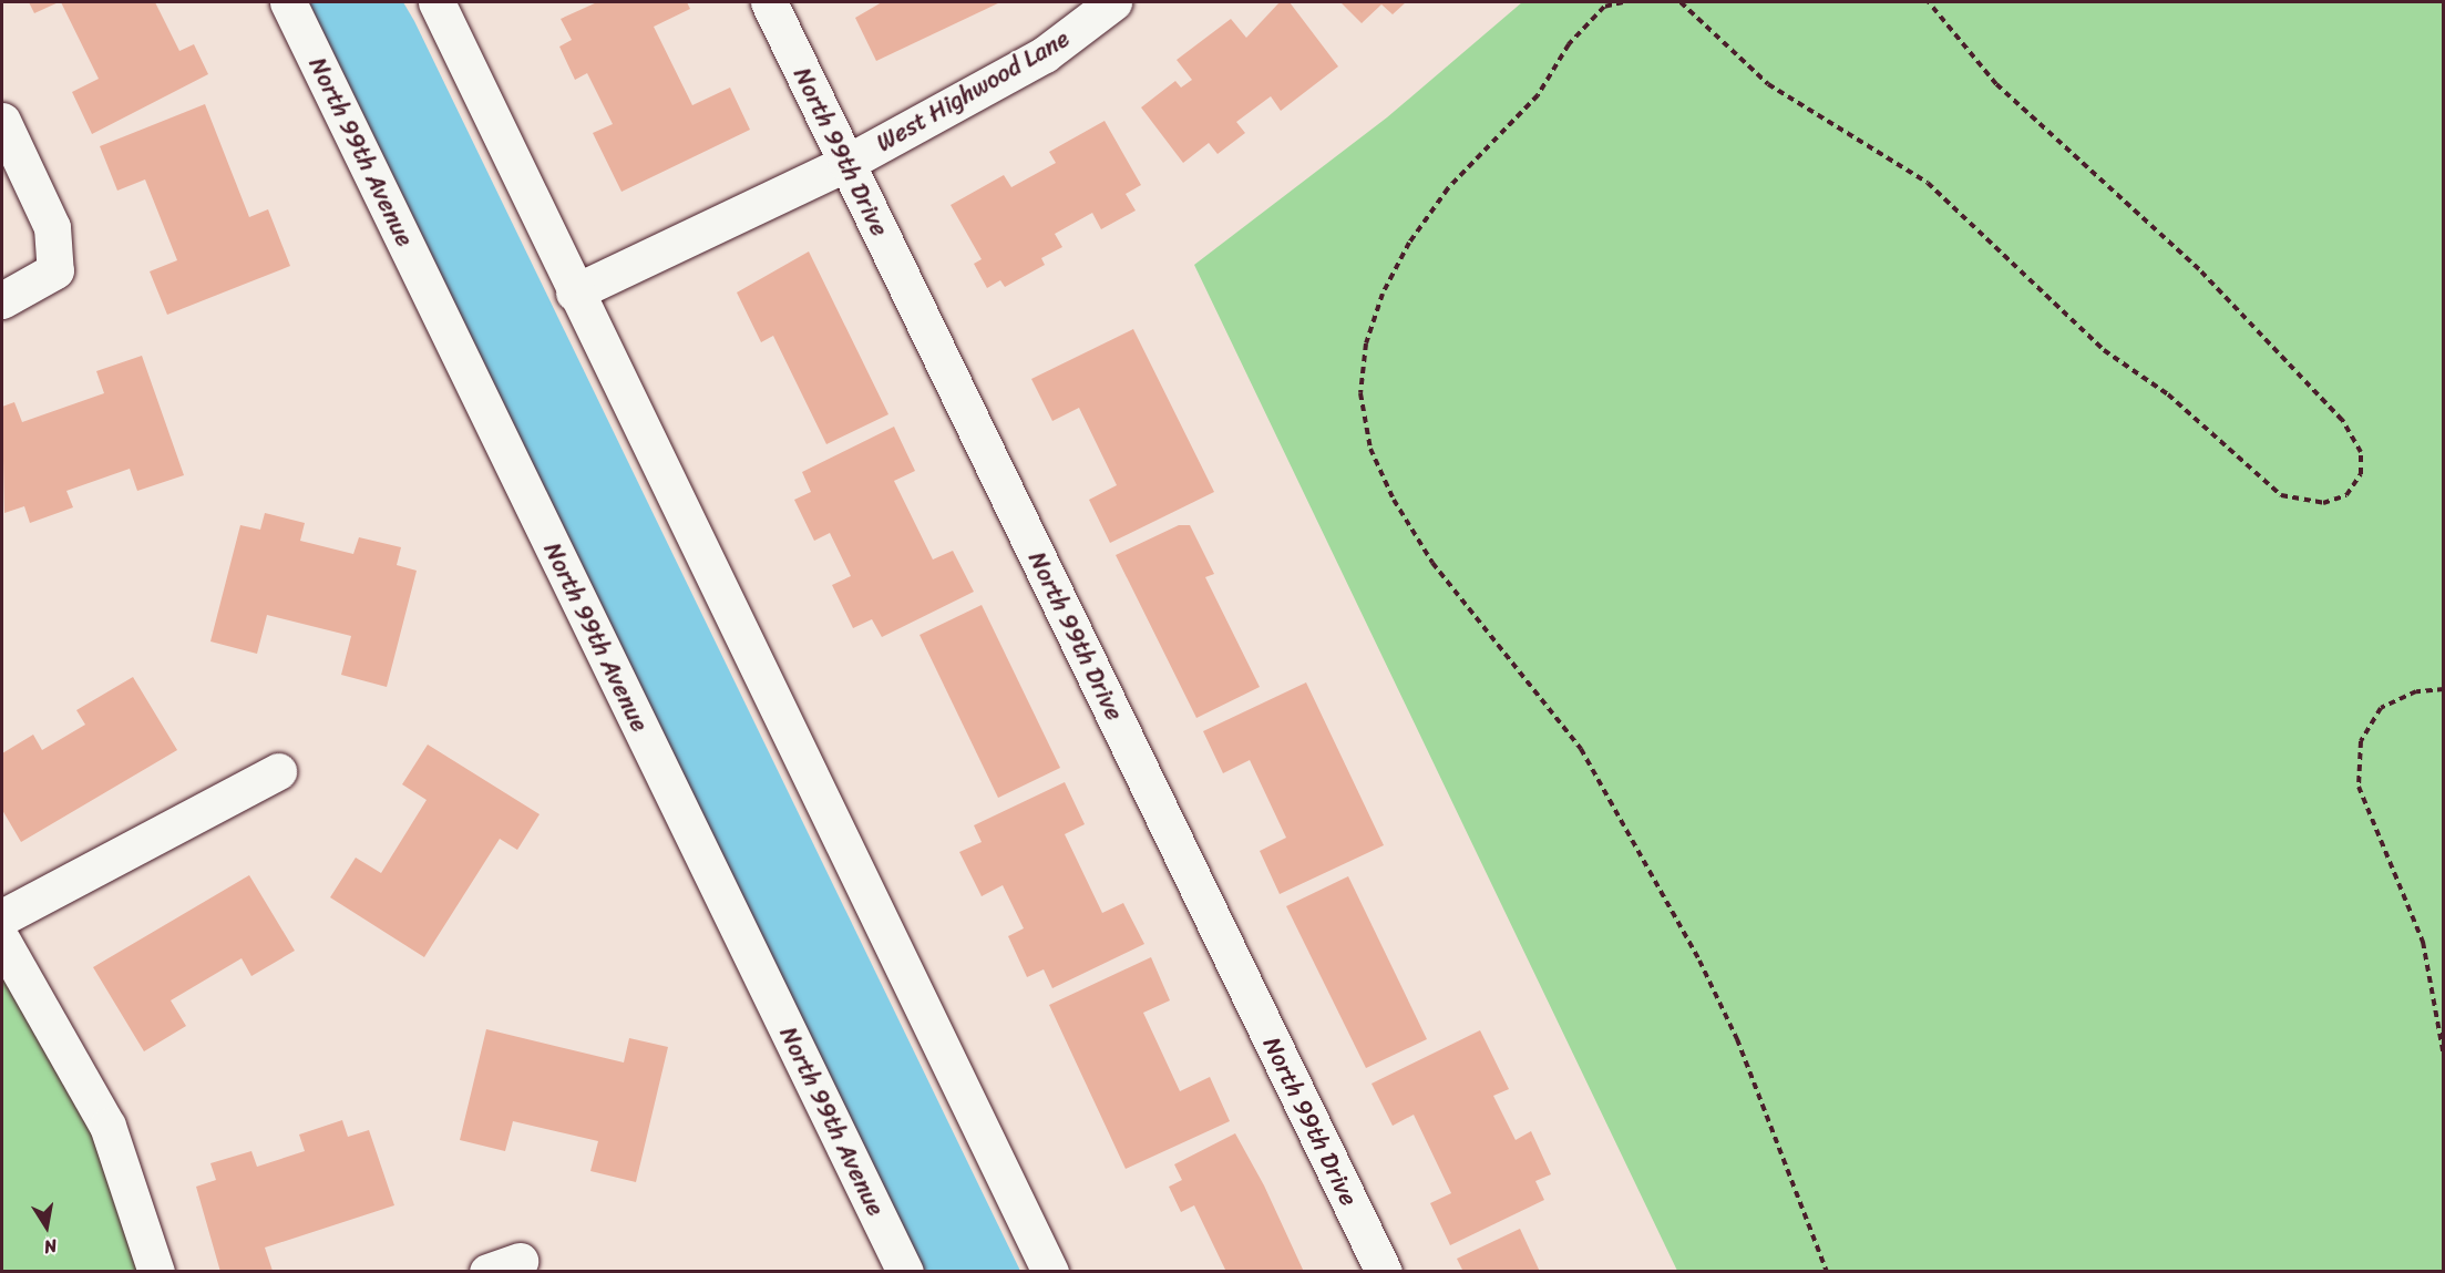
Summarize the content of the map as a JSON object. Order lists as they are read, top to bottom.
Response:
{
  "streets": {
    "street": ["West Highwood Lane", "North 99th Avenue", "North 99th Drive"]
  },
  "crossings": [
    ["West Highwood Lane", "North 99th Drive"]
  ],
  "north": "bottom"
}
